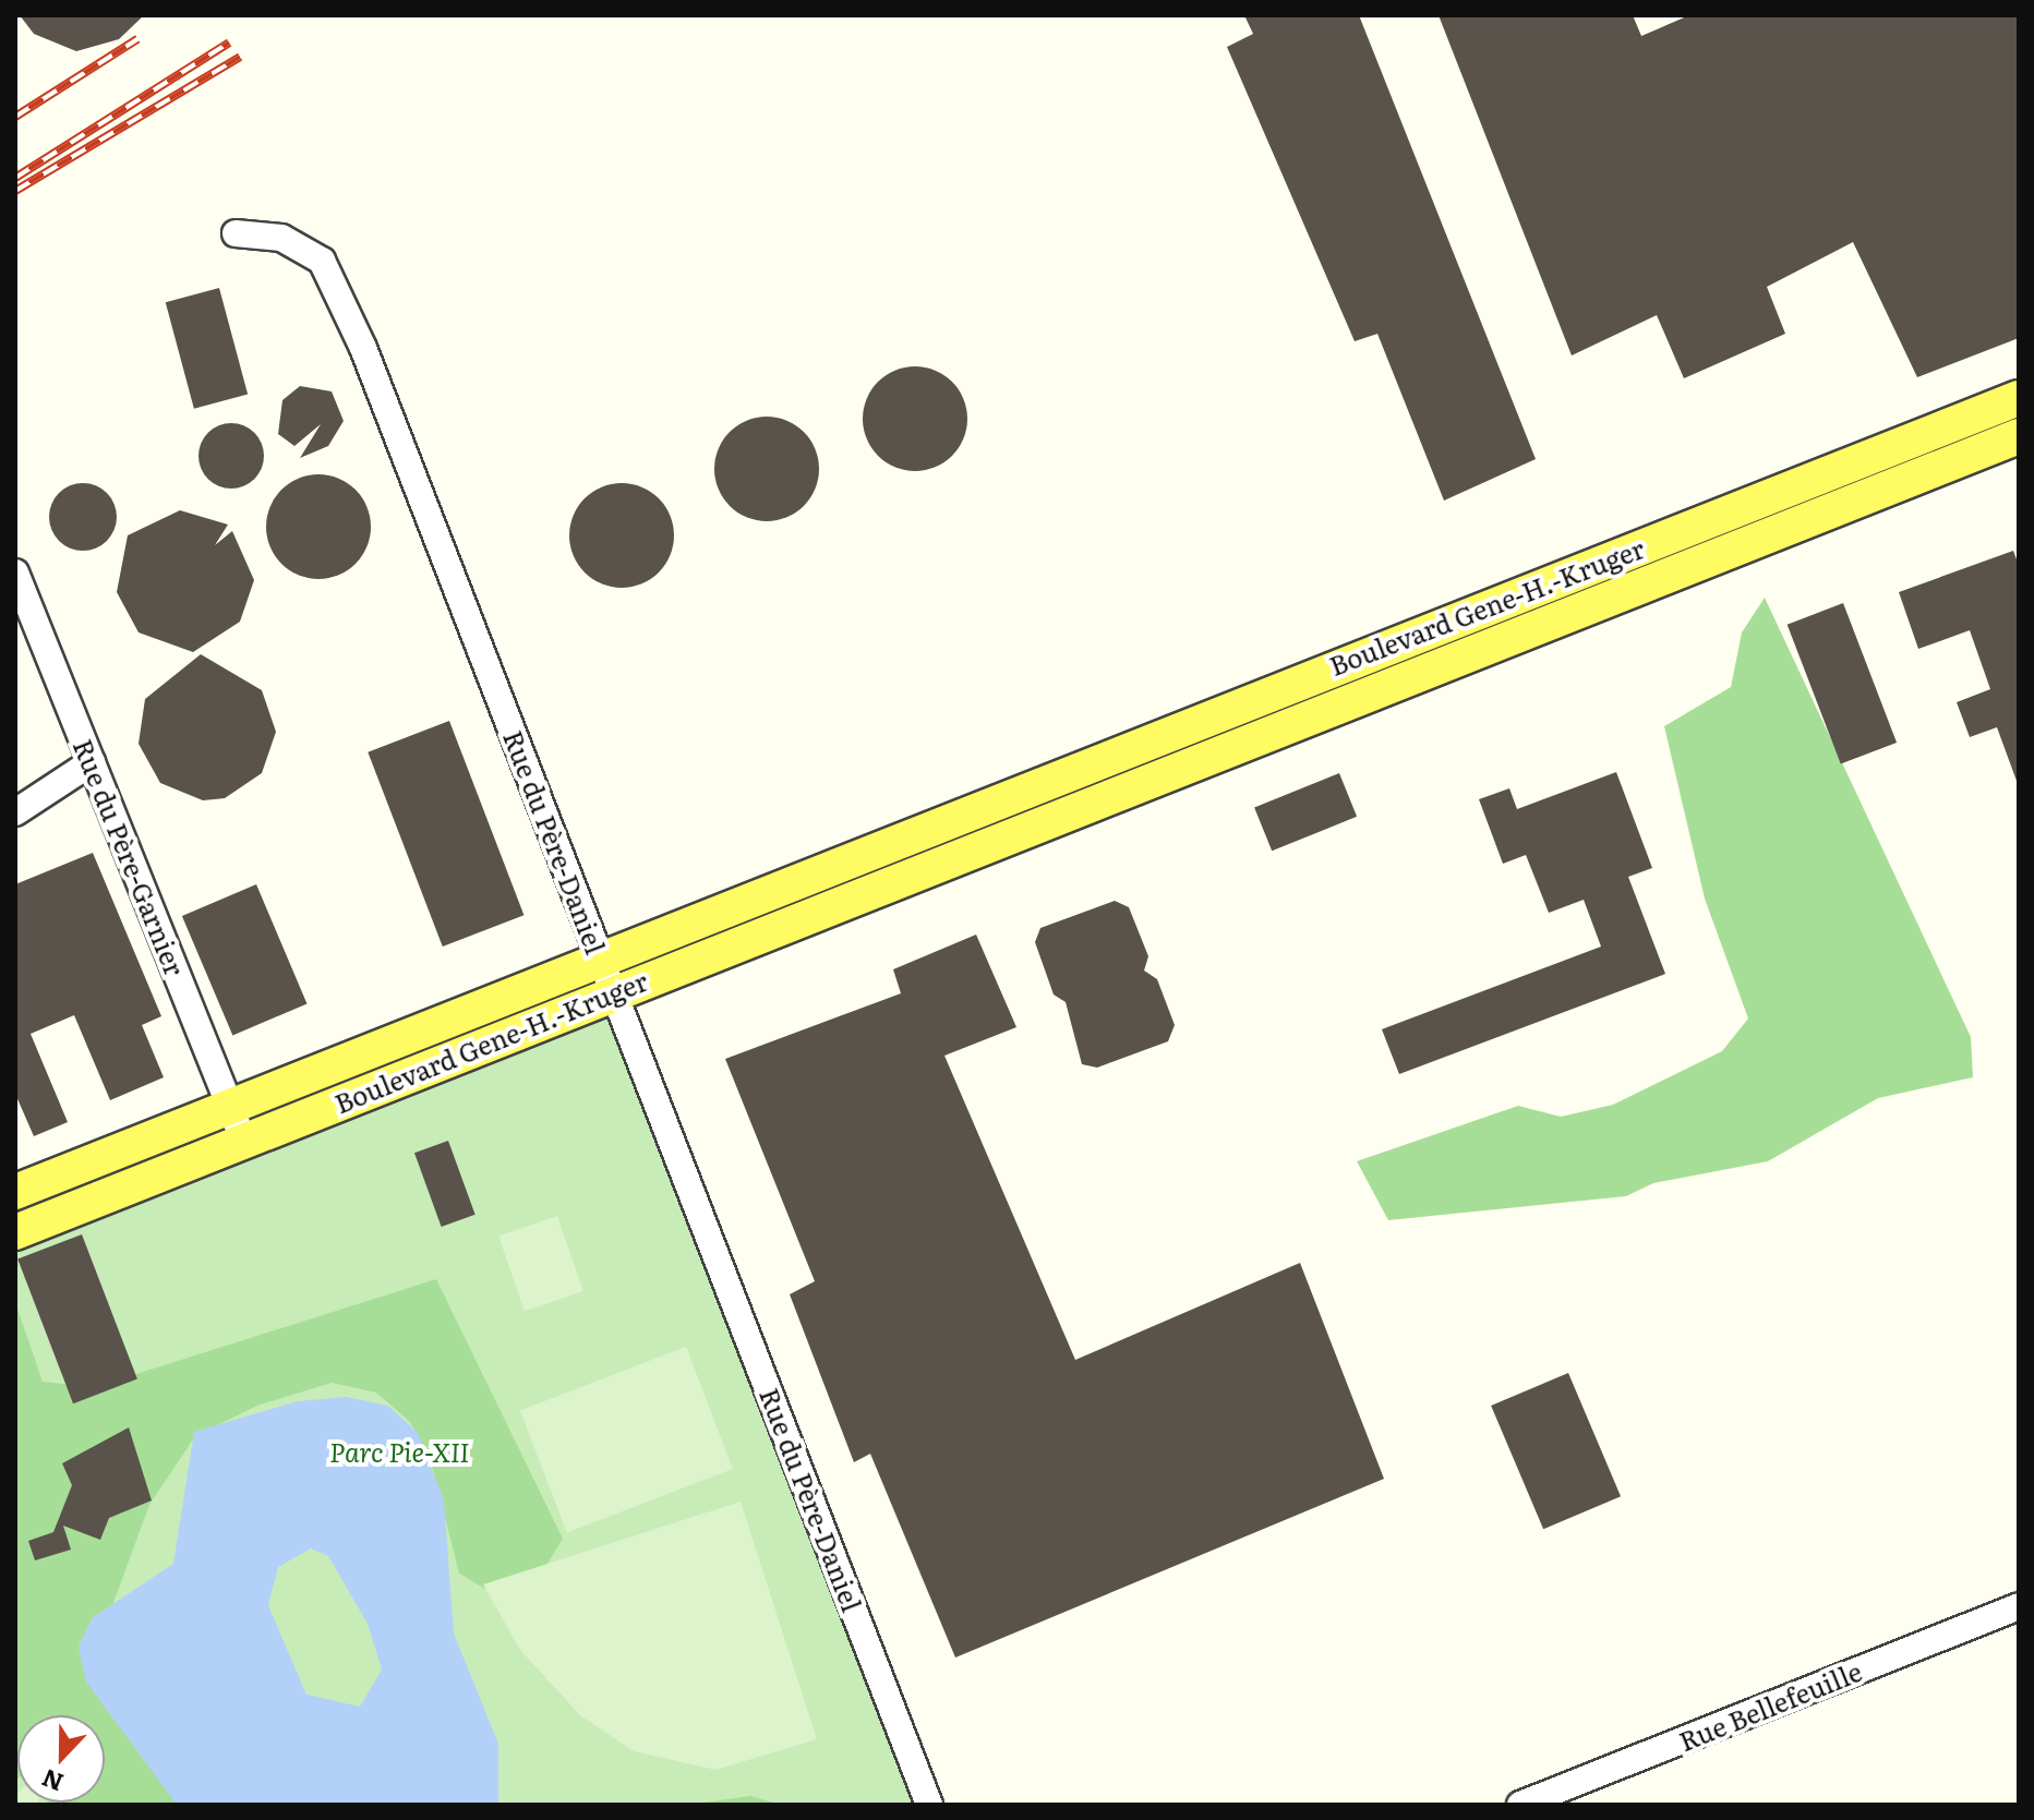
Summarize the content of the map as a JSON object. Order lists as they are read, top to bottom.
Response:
{
  "streets": {
    "main road": ["Boulevard Gene-H.-Kruger"],
    "street": ["Rue du Père-Daniel", "Rue du Père-Garnier", "Rue Bellefeuille"]
  },
  "crossings": [
    ["Boulevard Gene-H.-Kruger", "Rue du Père-Daniel"],
    ["Boulevard Gene-H.-Kruger", "Rue du Père-Garnier"]
  ],
  "parks": ["Parc Pie-XII"],
  "north": "bottom"
}
